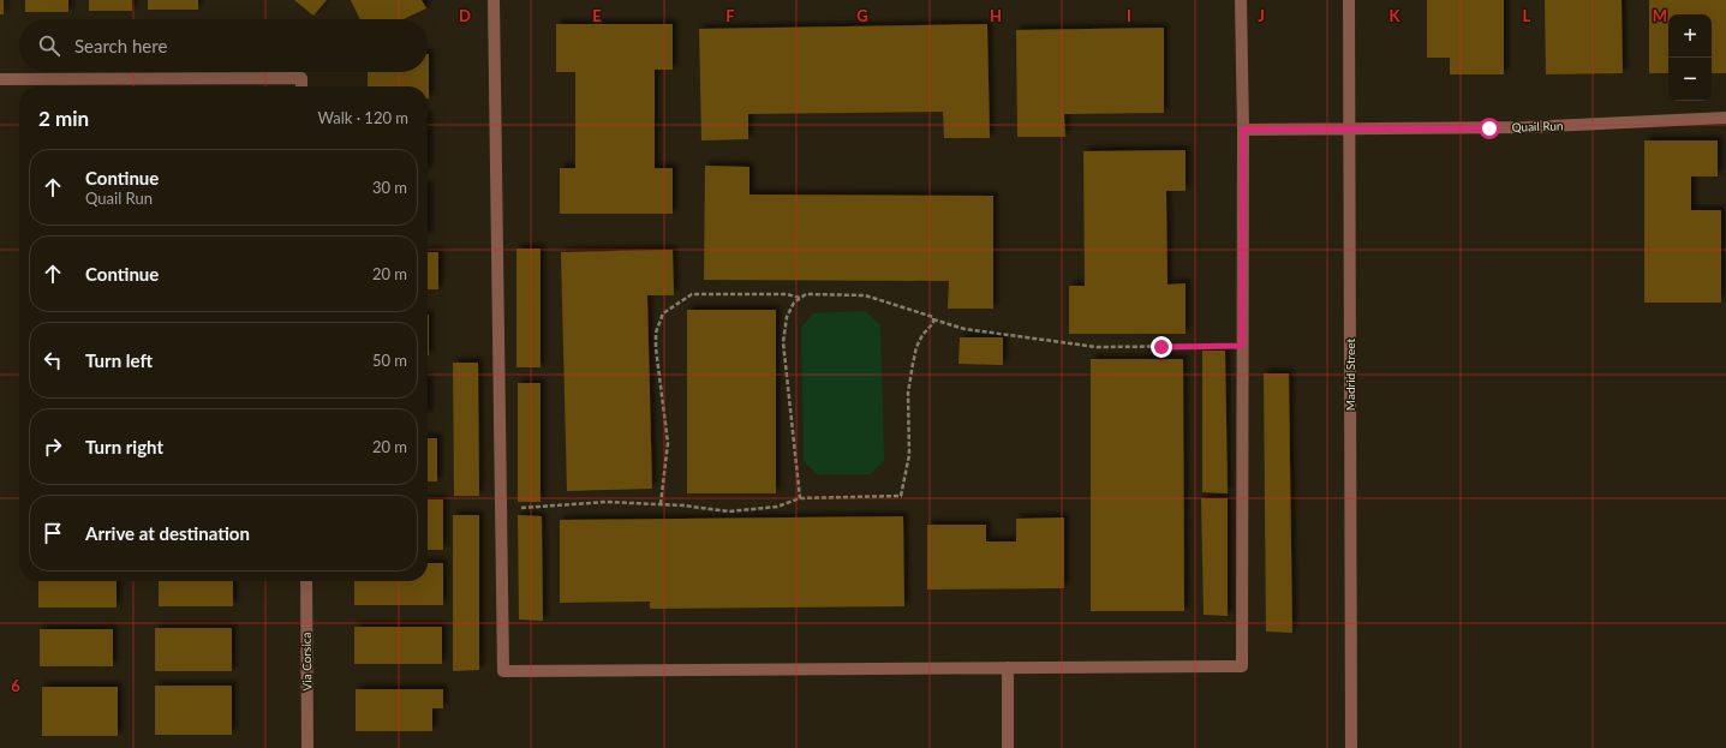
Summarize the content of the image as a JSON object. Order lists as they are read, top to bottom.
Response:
{
  "streets": {
    "street": ["Quail Run", "Madrid Street", "Via Corsica"]
  },
  "crossings": [
    ["Quail Run", "Madrid Street"]
  ],
  "page": {
    "map_buttons": ["+", "−"],
    "search": "Search here",
    "heading": ["2 min", "Walk · 120 m"],
    "list": [
      ["Continue", "Quail Run", "30 m"],
      ["Continue", "20 m"],
      ["Turn left", "50 m"],
      ["Turn right", "20 m"],
      "Arrive at destination"
    ]
  },
  "grid": {
    "columns": [
      "D",
      "E",
      "F",
      "G",
      "H",
      "I",
      "J",
      "K",
      "L",
      "M"
    ],
    "rows": ["6"]
  }
}
